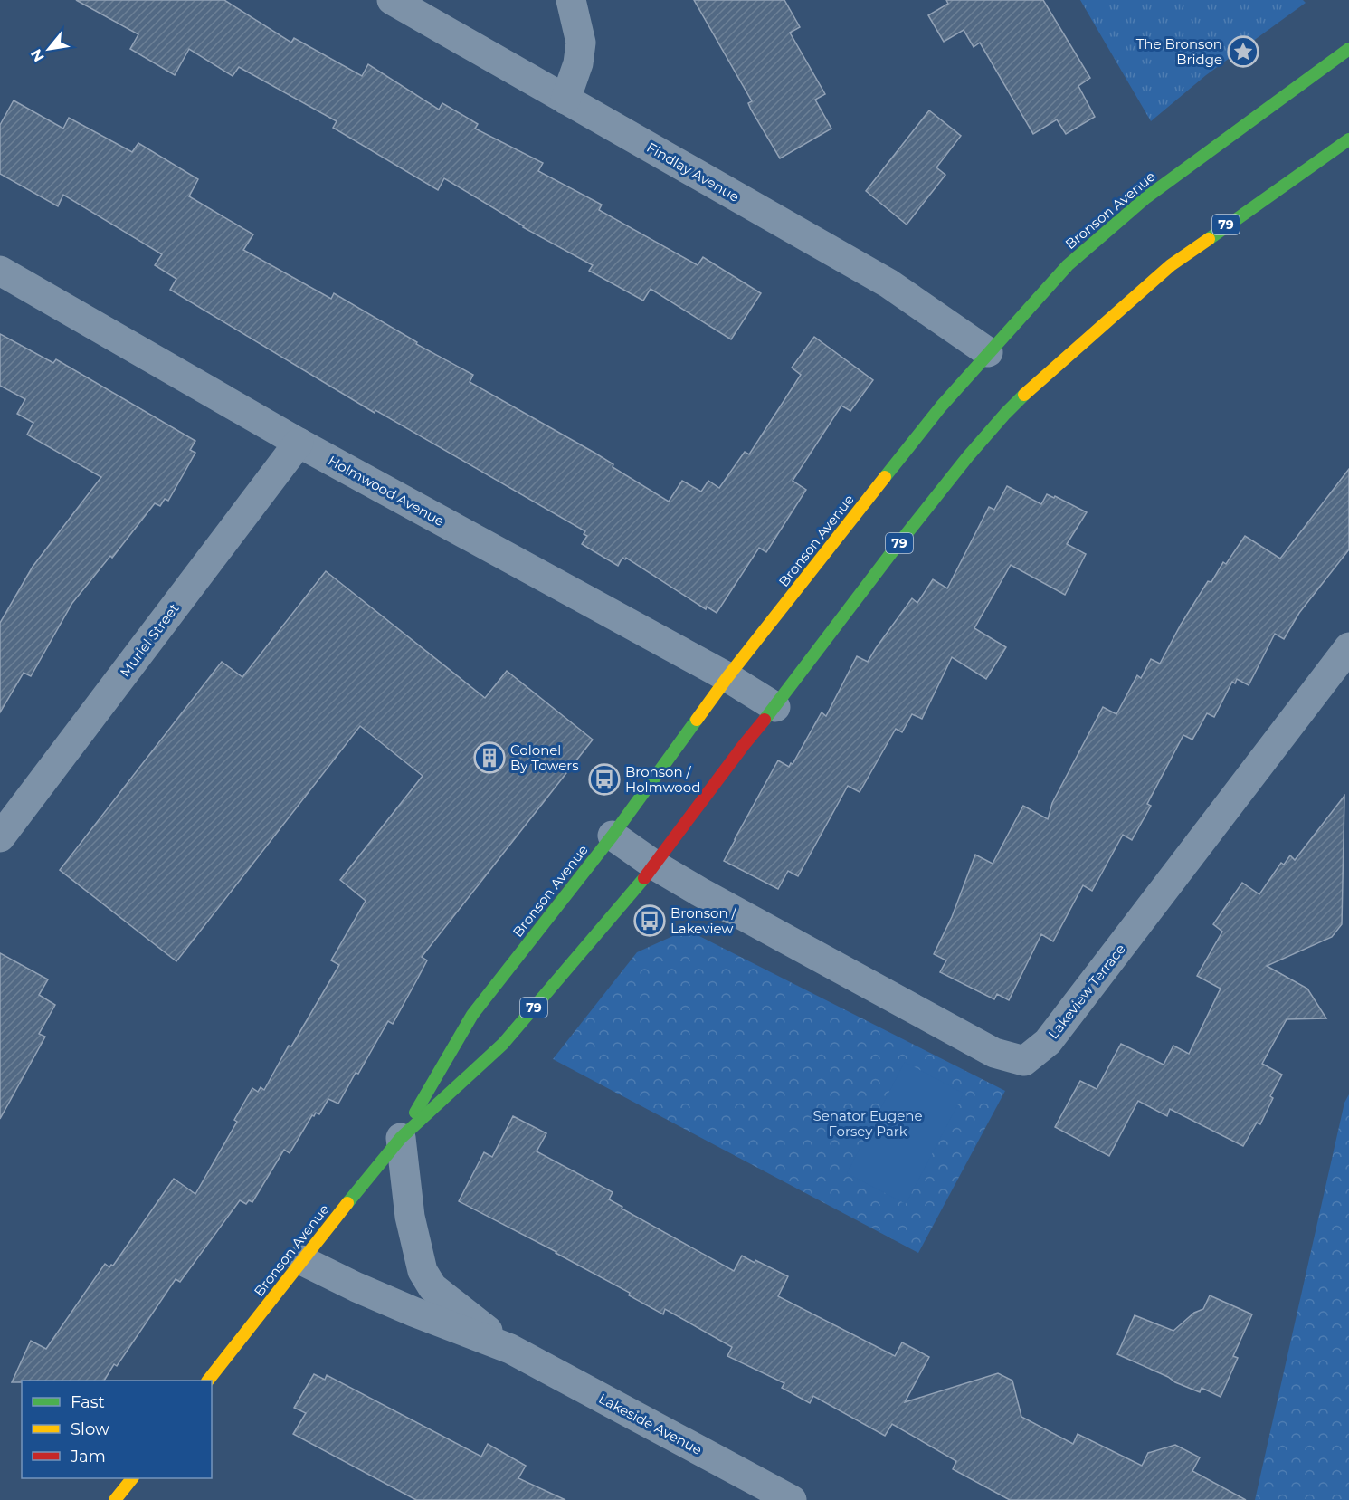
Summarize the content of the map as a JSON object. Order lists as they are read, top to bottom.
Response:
{
  "streets": {
    "main road": ["Bronson Avenue", "79"],
    "street": [
      "Findlay Avenue",
      "Holmwood Avenue",
      "Muriel Street",
      "Lakeview Terrace",
      "Lakeside Avenue"
    ]
  },
  "crossings": [
    ["Findlay Avenue", "Bronson Avenue"],
    ["Bronson Avenue", "Holmwood Avenue"],
    ["Bronson Avenue", "Lakeview Terrace"],
    ["Bronson Avenue", "Lakeside Avenue"],
    ["Holmwood Avenue", "Muriel Street"]
  ],
  "parks": ["Senator Eugene Forsey Park"],
  "places": {
    "place": ["The Bronson Bridge"],
    "building": ["Colonel By Towers"],
    "bus stop": ["Bronson / Holmwood", "Bronson / Lakeview"]
  },
  "legend": ["Fast", "Slow", "Jam"],
  "north": "bottom left"
}
